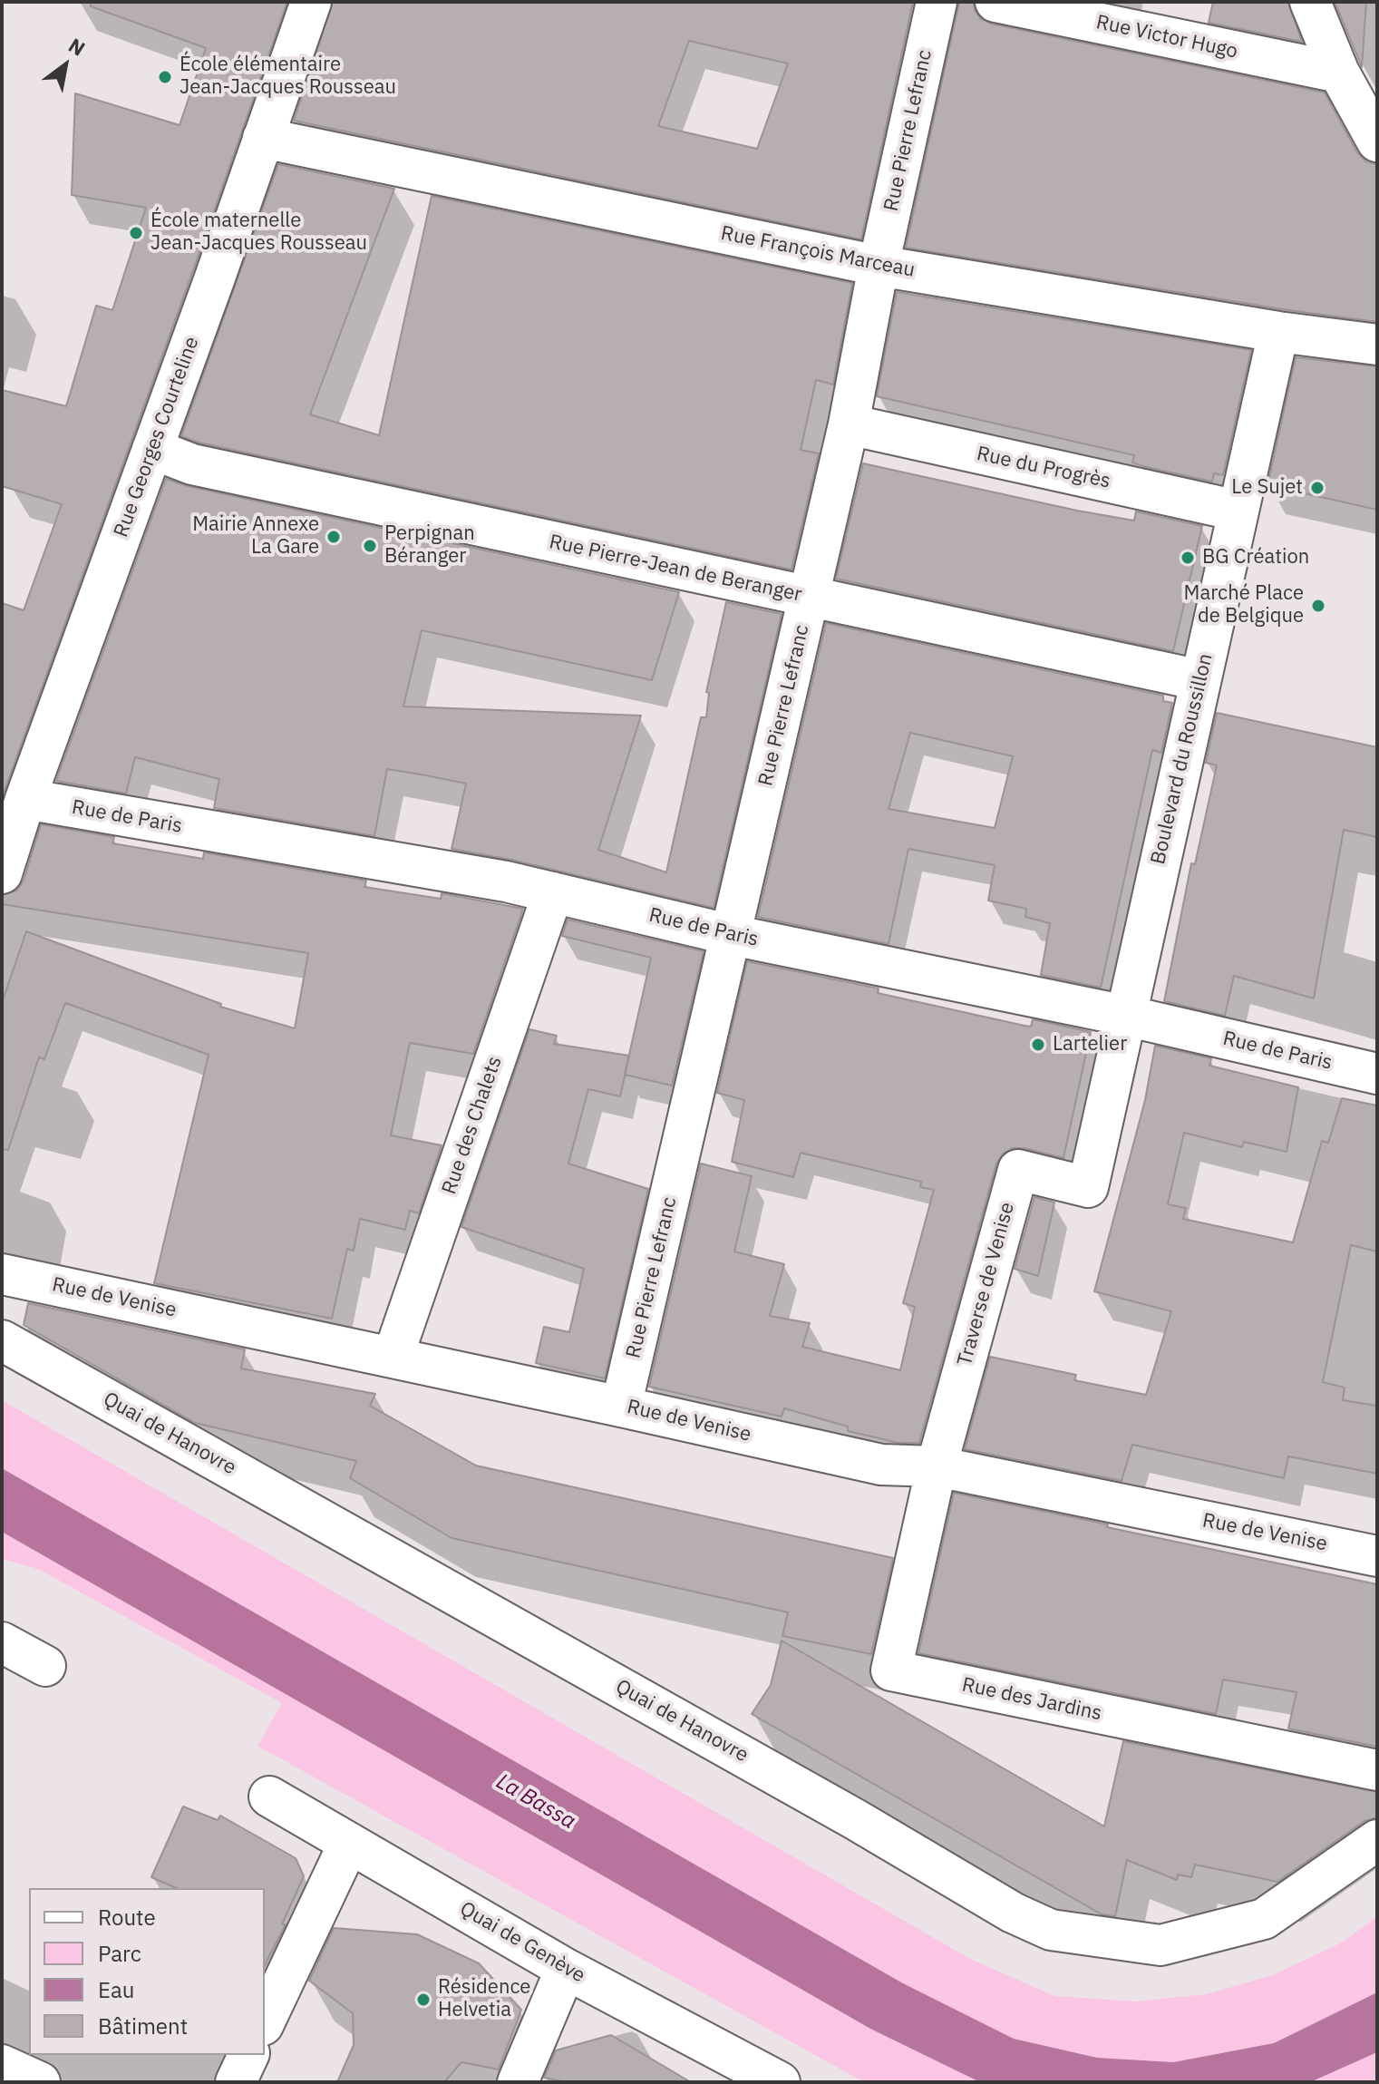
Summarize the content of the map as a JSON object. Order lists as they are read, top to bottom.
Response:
{
  "streets": {
    "street": [
      "Rue Victor Hugo",
      "Rue Pierre Lefranc",
      "Rue François Marceau",
      "Rue Georges Courteline",
      "Rue du Progrès",
      "Rue Pierre-Jean de Beranger",
      "Boulevard du Roussillon",
      "Rue de Paris",
      "Rue des Chalets",
      "Traverse de Venise",
      "Rue de Venise",
      "Quai de Hanovre",
      "Rue des Jardins",
      "Quai de Genève"
    ]
  },
  "crossings": [
    ["Rue Pierre Lefranc", "Rue François Marceau"],
    ["Rue Pierre Lefranc", "Rue du Progrès"],
    ["Rue Pierre Lefranc", "Rue Pierre-Jean de Beranger"],
    ["Rue Pierre Lefranc", "Rue de Paris"],
    ["Rue Pierre Lefranc", "Rue de Venise"],
    ["Rue François Marceau", "Rue Georges Courteline"],
    ["Rue François Marceau", "Boulevard du Roussillon"],
    ["Rue Georges Courteline", "Rue Pierre-Jean de Beranger"],
    ["Rue Georges Courteline", "Rue de Paris"],
    ["Rue du Progrès", "Boulevard du Roussillon"],
    ["Rue Pierre-Jean de Beranger", "Boulevard du Roussillon"],
    ["Boulevard du Roussillon", "Rue de Paris"],
    ["Boulevard du Roussillon", "Traverse de Venise"],
    ["Rue de Paris", "Rue des Chalets"],
    ["Rue des Chalets", "Rue de Venise"],
    ["Traverse de Venise", "Rue de Venise"],
    ["Traverse de Venise", "Rue des Jardins"],
    ["Rue de Venise", "Rue des Jardins"]
  ],
  "water": ["La Bassa"],
  "places": [
    "École élémentaire Jean-Jacques Rousseau",
    "École maternelle Jean-Jacques Rousseau",
    "Le Sujet",
    "Mairie Annexe La Gare",
    "Perpignan Béranger",
    "BG Création",
    "Marché Place de Belgique",
    "Lartelier",
    "Résidence Helvetia"
  ],
  "legend": [
    "Route",
    "Parc",
    "Eau",
    "Bâtiment"
  ],
  "north": "top right"
}
